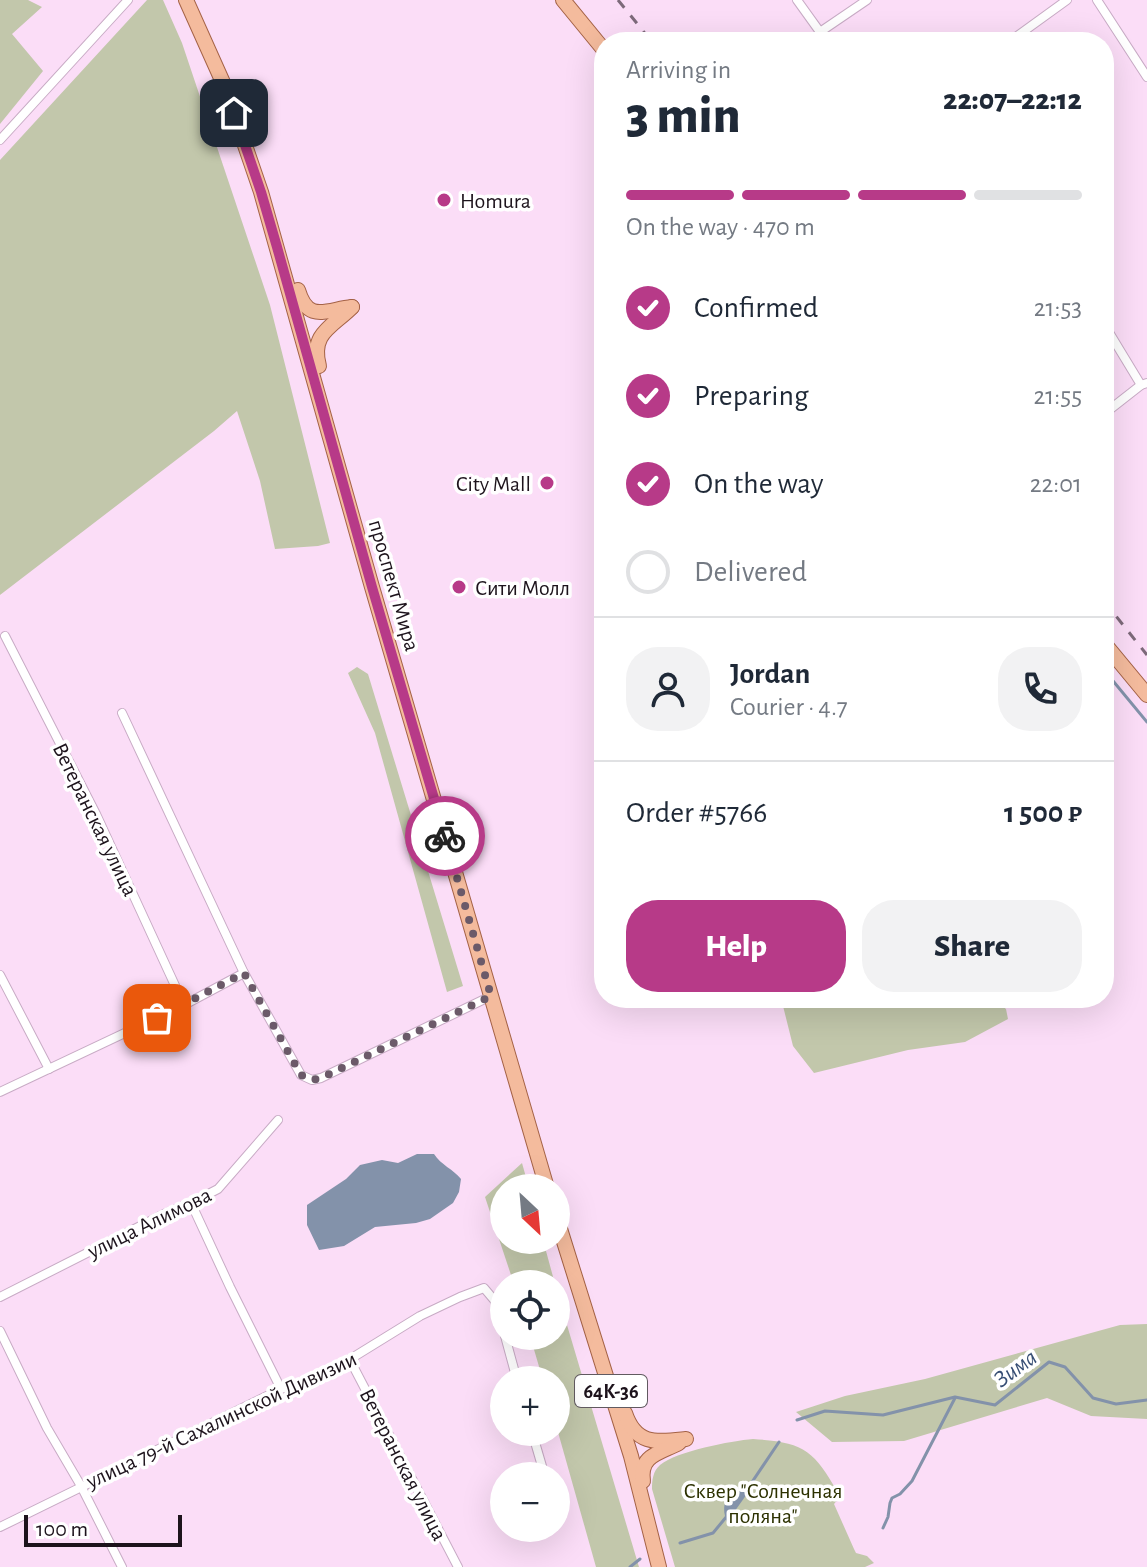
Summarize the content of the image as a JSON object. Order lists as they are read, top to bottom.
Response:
{
  "streets": {
    "main road": ["проспект Мира", "64К-36"],
    "street": ["Ветеранская улица", "улица Алимова", "улица 79-й Сахалинской Дивизии"]
  },
  "crossings": [
    ["Ветеранская улица", "улица 79-й Сахалинской Дивизии"]
  ],
  "water": ["Зима"],
  "parks": ["Сквер \"Солнечная поляна\""],
  "places": ["Homura", "City Mall", "Сити Молл"],
  "scale_bar": "100 m",
  "north": "bottom right",
  "page": {
    "heading": ["3 min", "Arriving in", "22:07–22:12"],
    "panel": [
      "Jordan",
      "Courier · 4.7",
      "Order #5766",
      "1 500 ₽"
    ],
    "bar": "On the way · 470 m",
    "list": [
      ["Confirmed", "21:53"],
      ["Preparing", "21:55"],
      ["On the way", "22:01"],
      "Delivered"
    ],
    "buttons": ["Help", "Share"],
    "map_buttons": ["+", "−"],
    "scale": "100 m"
  }
}
